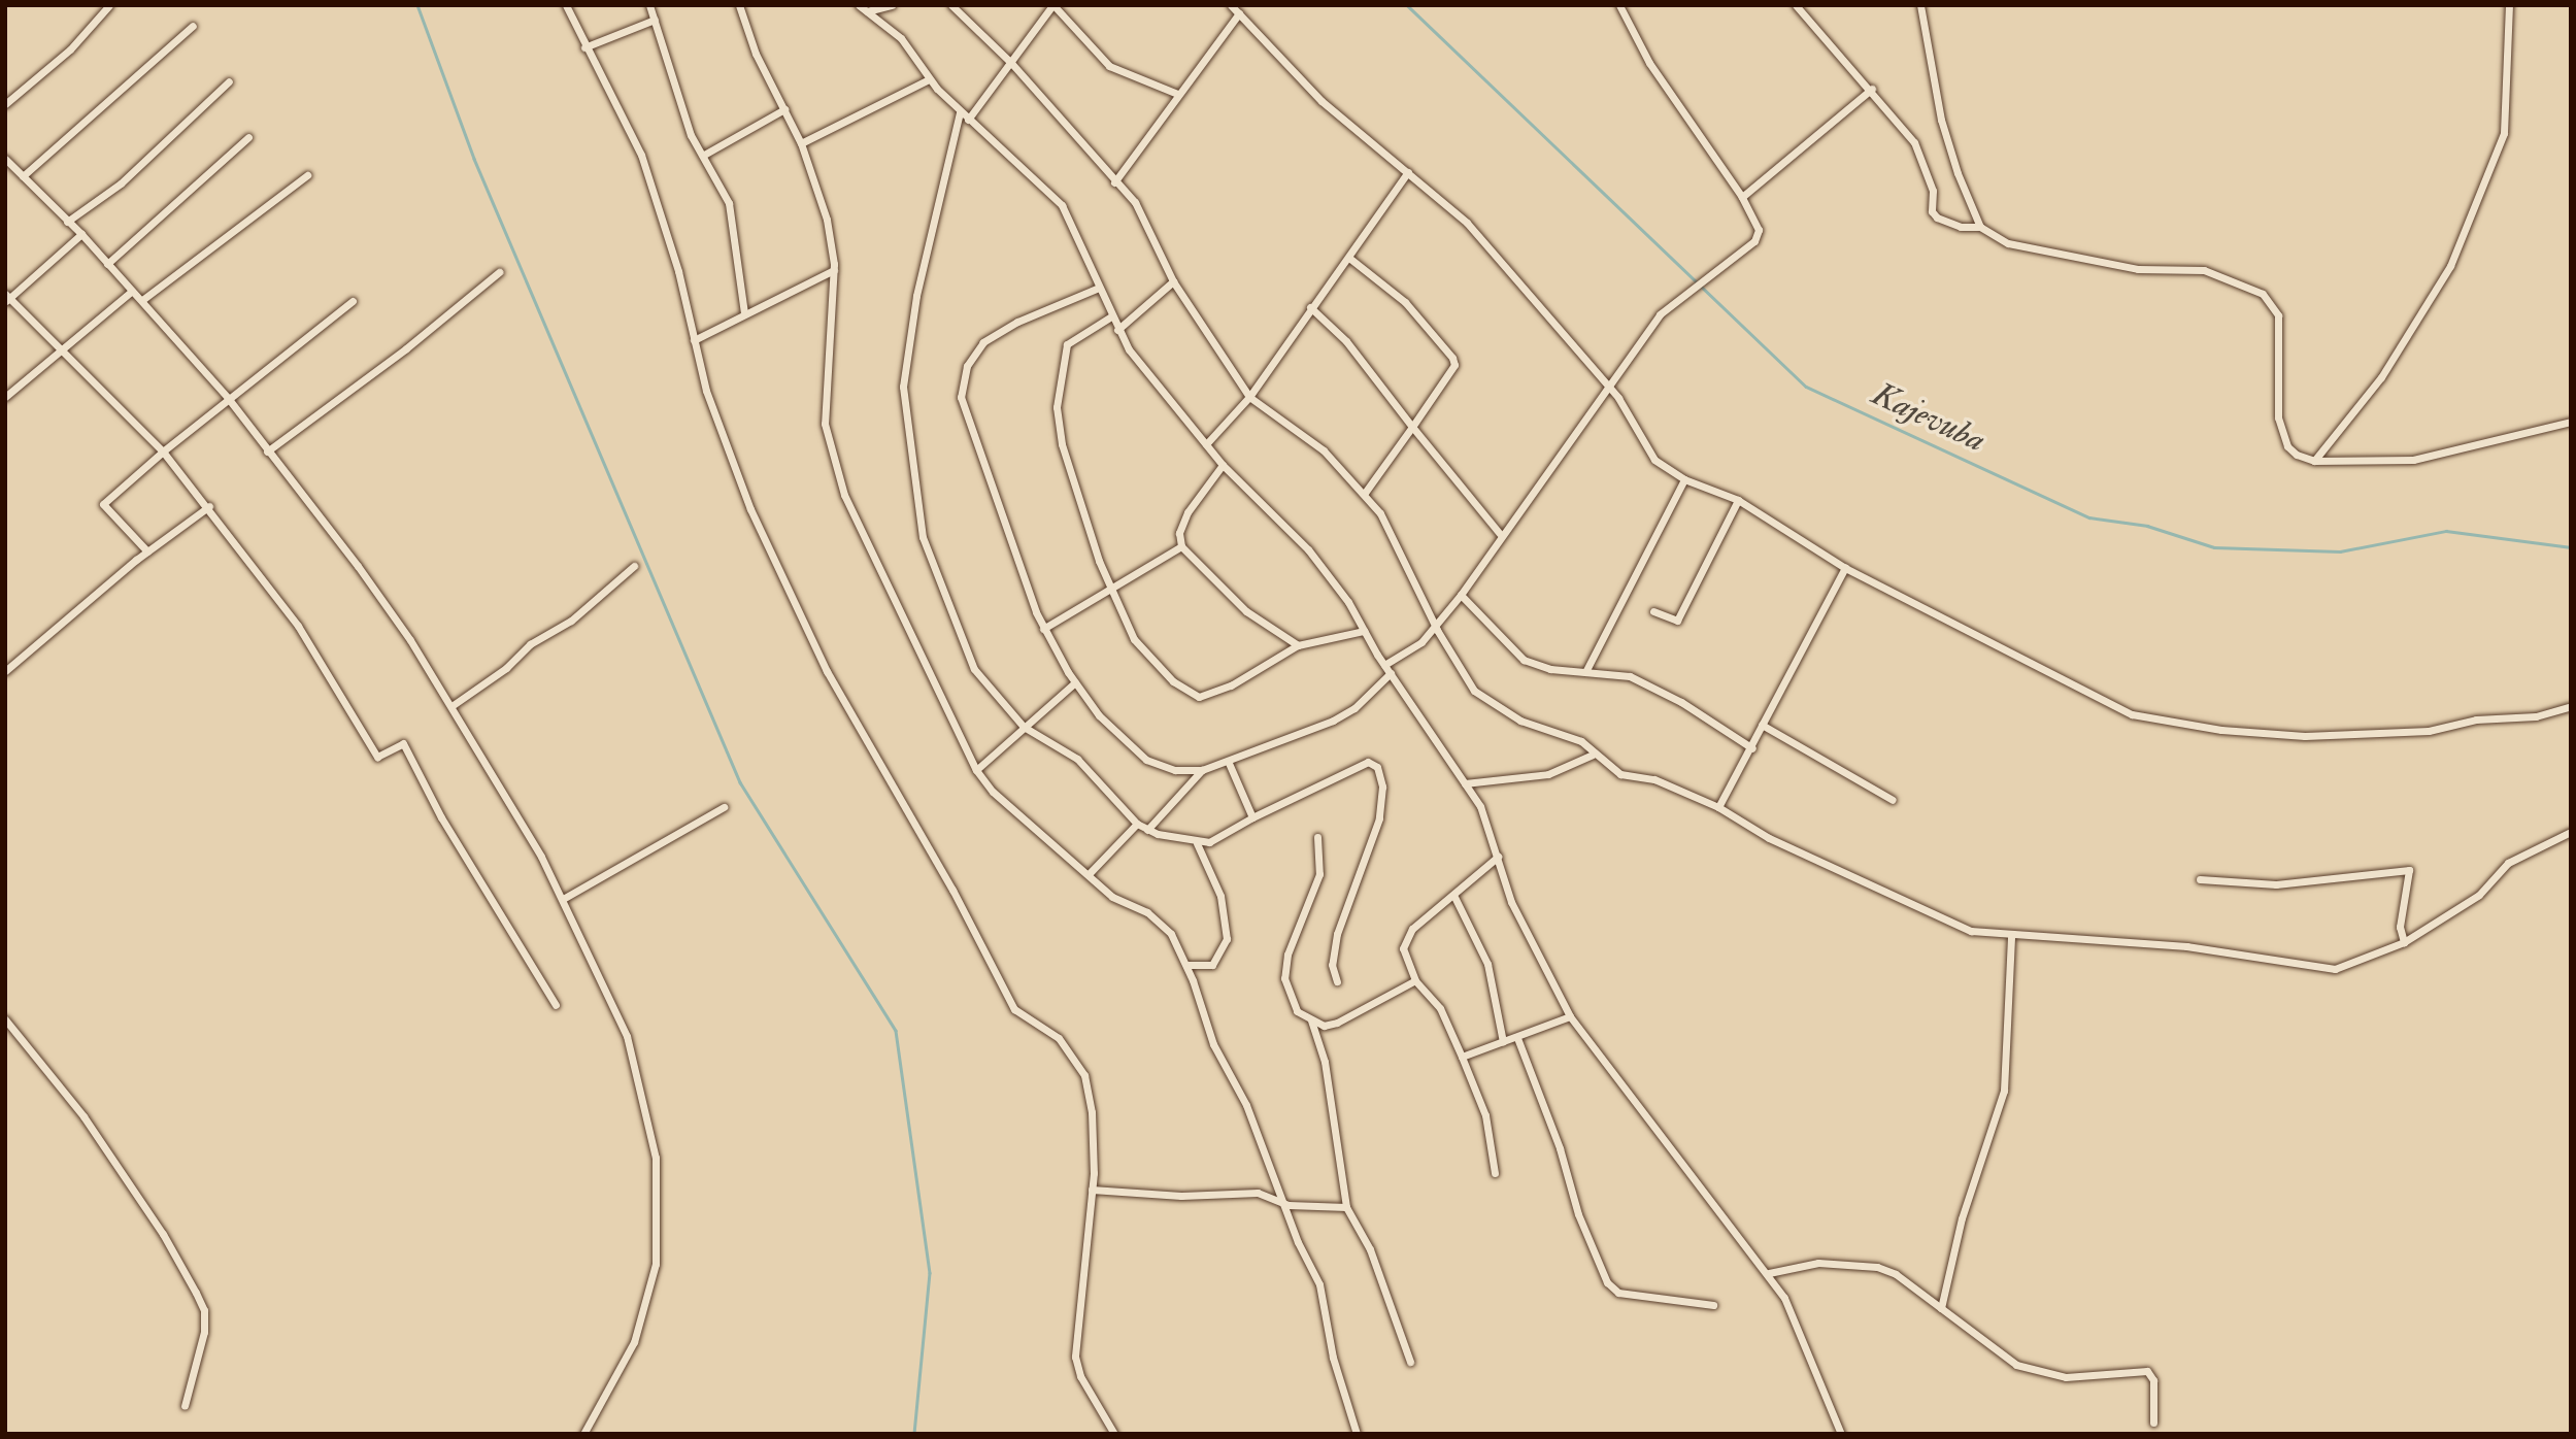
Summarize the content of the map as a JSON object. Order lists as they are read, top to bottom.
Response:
{
  "water": ["Kajevuba"]
}
